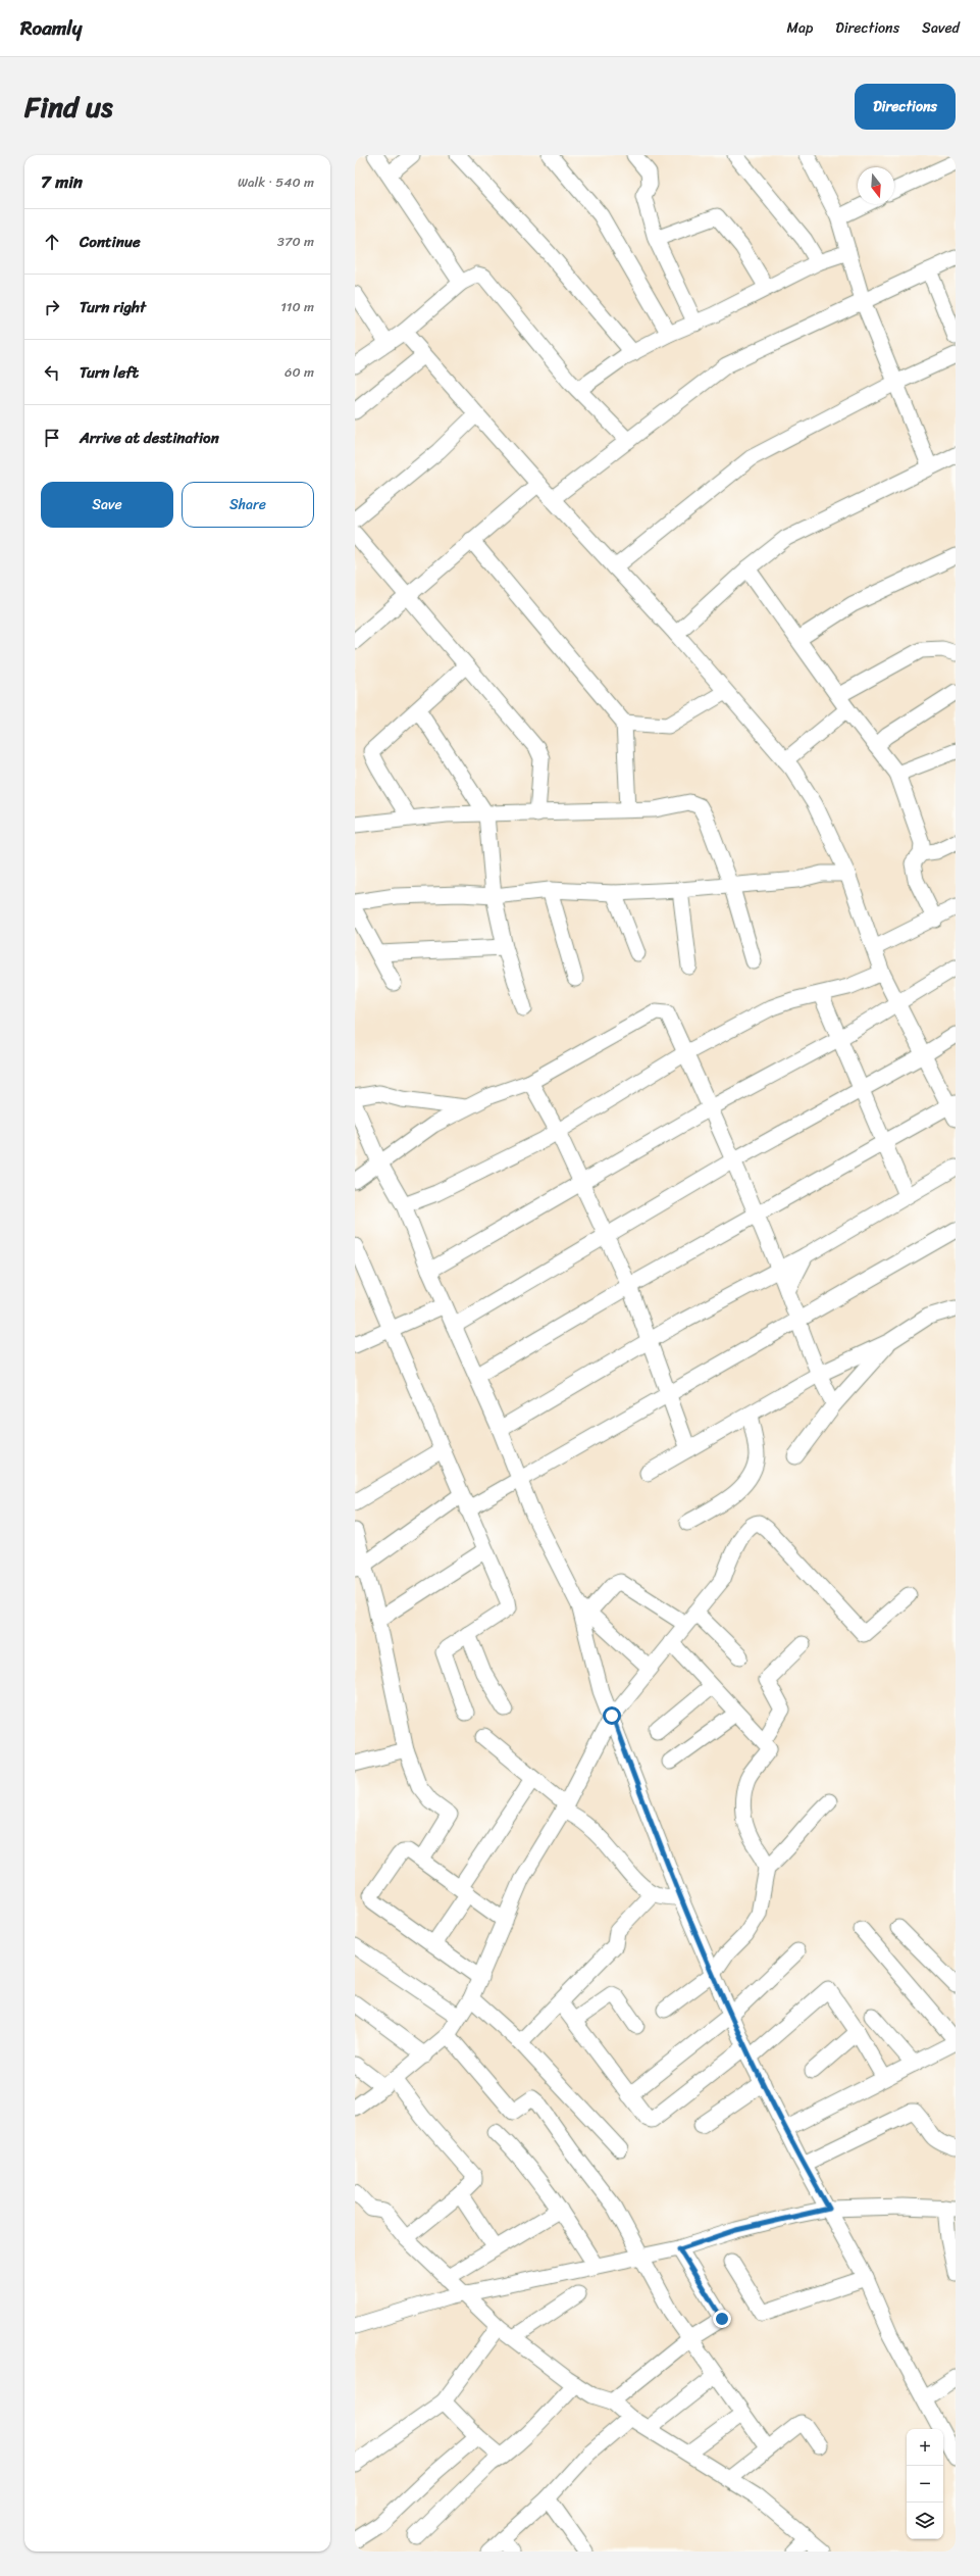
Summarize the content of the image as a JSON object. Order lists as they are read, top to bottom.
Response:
{
  "north": "bottom",
  "page": {
    "header": "Roamly",
    "nav": ["Map", "Directions", "Saved"],
    "title": "Find us",
    "buttons": [
      "Directions",
      ["Save", "Share"]
    ],
    "heading": ["7 min", "Walk · 540 m"],
    "list": [
      ["Continue", "370 m"],
      ["Turn right", "110 m"],
      ["Turn left", "60 m"],
      "Arrive at destination"
    ],
    "map_buttons": ["+", "−"]
  }
}
